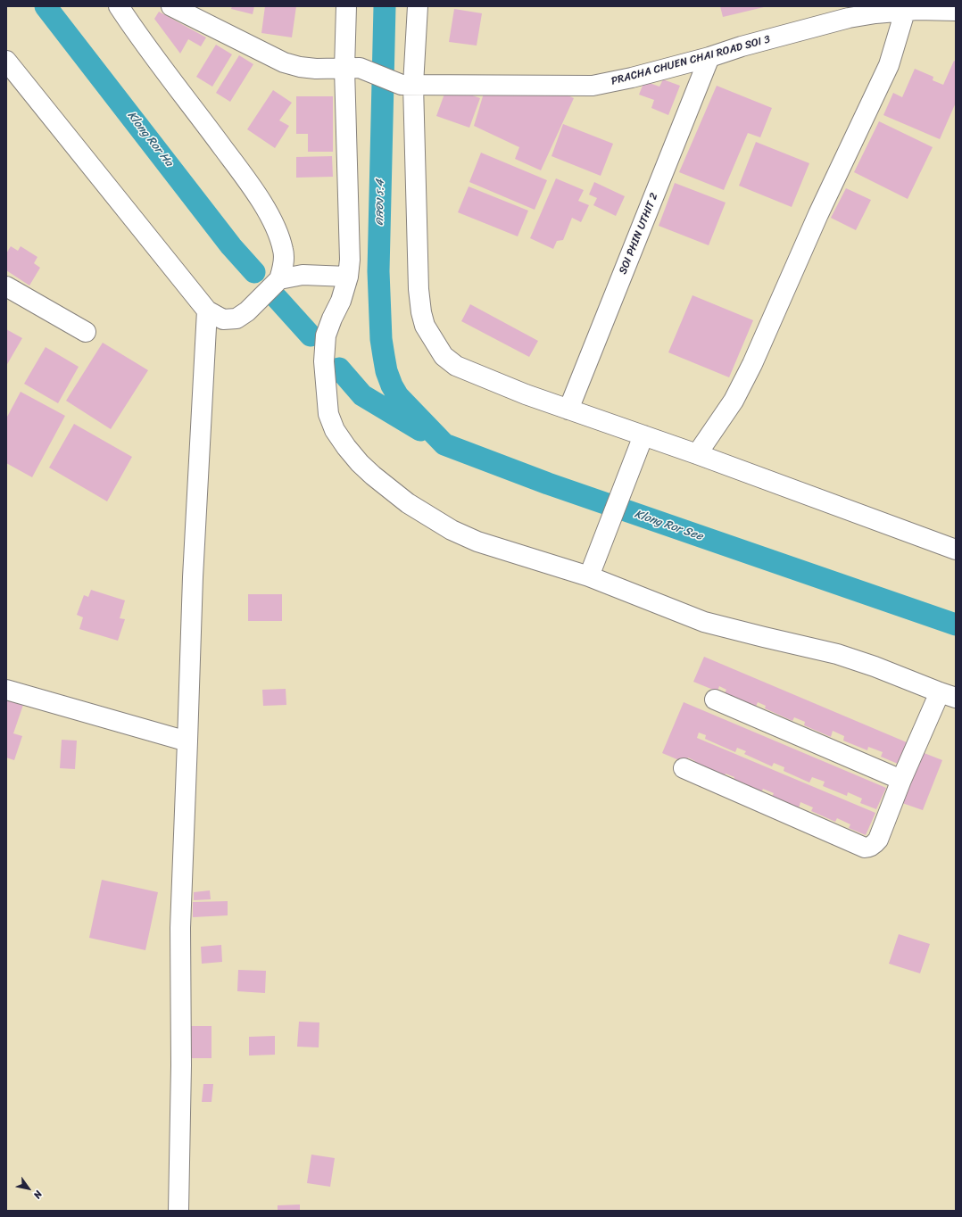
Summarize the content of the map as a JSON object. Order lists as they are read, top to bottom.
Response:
{
  "streets": {
    "street": ["PRACHA CHUEN CHAI ROAD SOI 3", "SOI PHIN UTHIT 2"]
  },
  "crossings": [
    ["PRACHA CHUEN CHAI ROAD SOI 3", "SOI PHIN UTHIT 2"]
  ],
  "water": ["Klong Ror Ha", "คลอง ร.4", "Klong Ror See"],
  "north": "bottom right"
}
